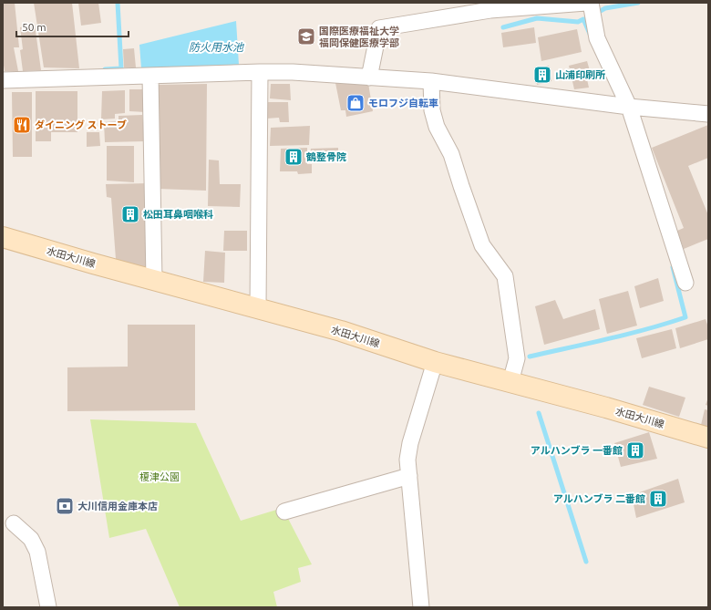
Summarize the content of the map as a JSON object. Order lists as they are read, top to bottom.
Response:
{
  "streets": {
    "main road": ["水田大川線"]
  },
  "water": ["防火用水池"],
  "parks": ["榎津公園"],
  "places": {
    "school or university": ["国際医療福祉大学 福岡保健医療学部"],
    "building": [
      "山浦印刷所",
      "鶴整骨院",
      "松田耳鼻咽喉科",
      "アルハンブラ 一番館",
      "アルハンブラ 二番館"
    ],
    "shop": ["モロフジ自転車"],
    "restaurant": ["ダイニング ストーブ"],
    "bank": ["大川信用金庫本店"]
  },
  "scale_bar": "50 m"
}
